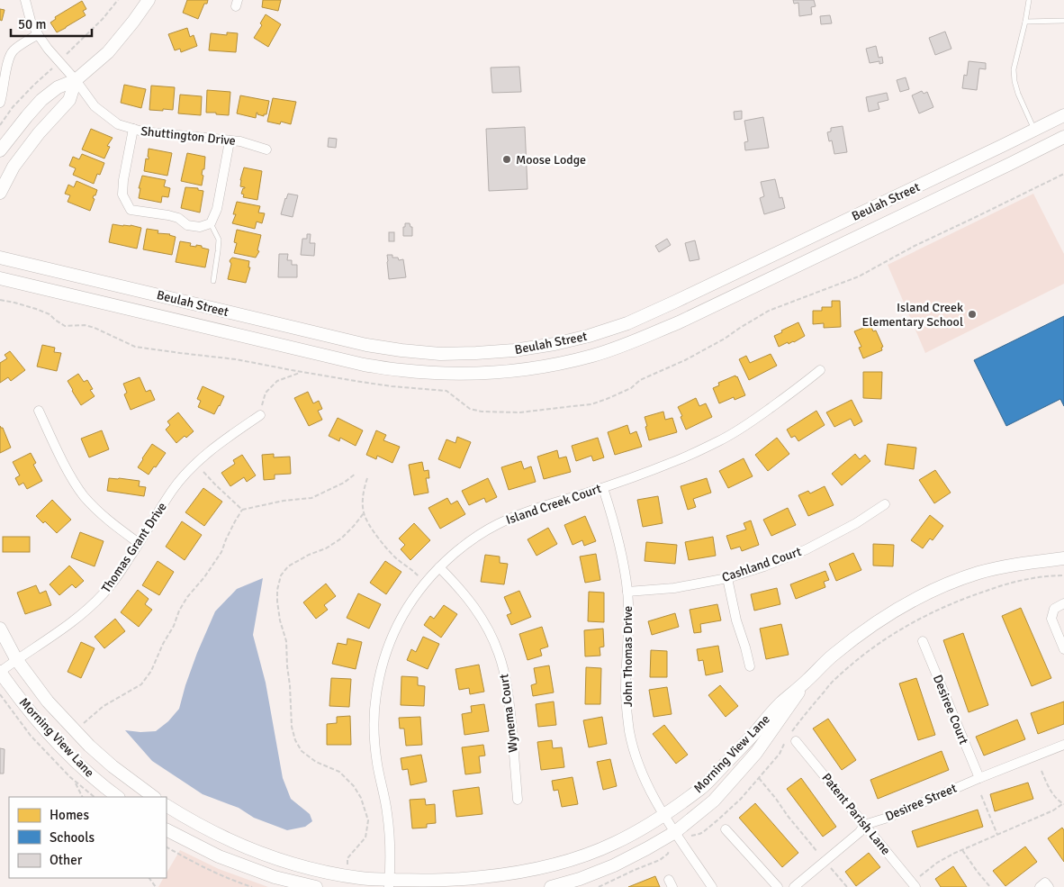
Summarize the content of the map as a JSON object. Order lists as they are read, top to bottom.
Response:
{
  "streets": {
    "street": [
      "Shuttington Drive",
      "Beulah Street",
      "Island Creek Court",
      "Thomas Grant Drive",
      "Cashland Court",
      "John Thomas Drive",
      "Desiree Court",
      "Wynema Court",
      "Morning View Lane",
      "Desiree Street",
      "Patent Parish Lane"
    ]
  },
  "crossings": [
    ["Island Creek Court", "John Thomas Drive"],
    ["Island Creek Court", "Wynema Court"],
    ["Island Creek Court", "Morning View Lane"],
    ["Thomas Grant Drive", "Morning View Lane"],
    ["Cashland Court", "John Thomas Drive"],
    ["John Thomas Drive", "Morning View Lane"],
    ["Desiree Court", "Desiree Street"],
    ["Desiree Street", "Patent Parish Lane"]
  ],
  "places": ["Moose Lodge", "Island Creek Elementary School"],
  "legend": ["Homes", "Schools", "Other"],
  "scale_bar": "50 m"
}
